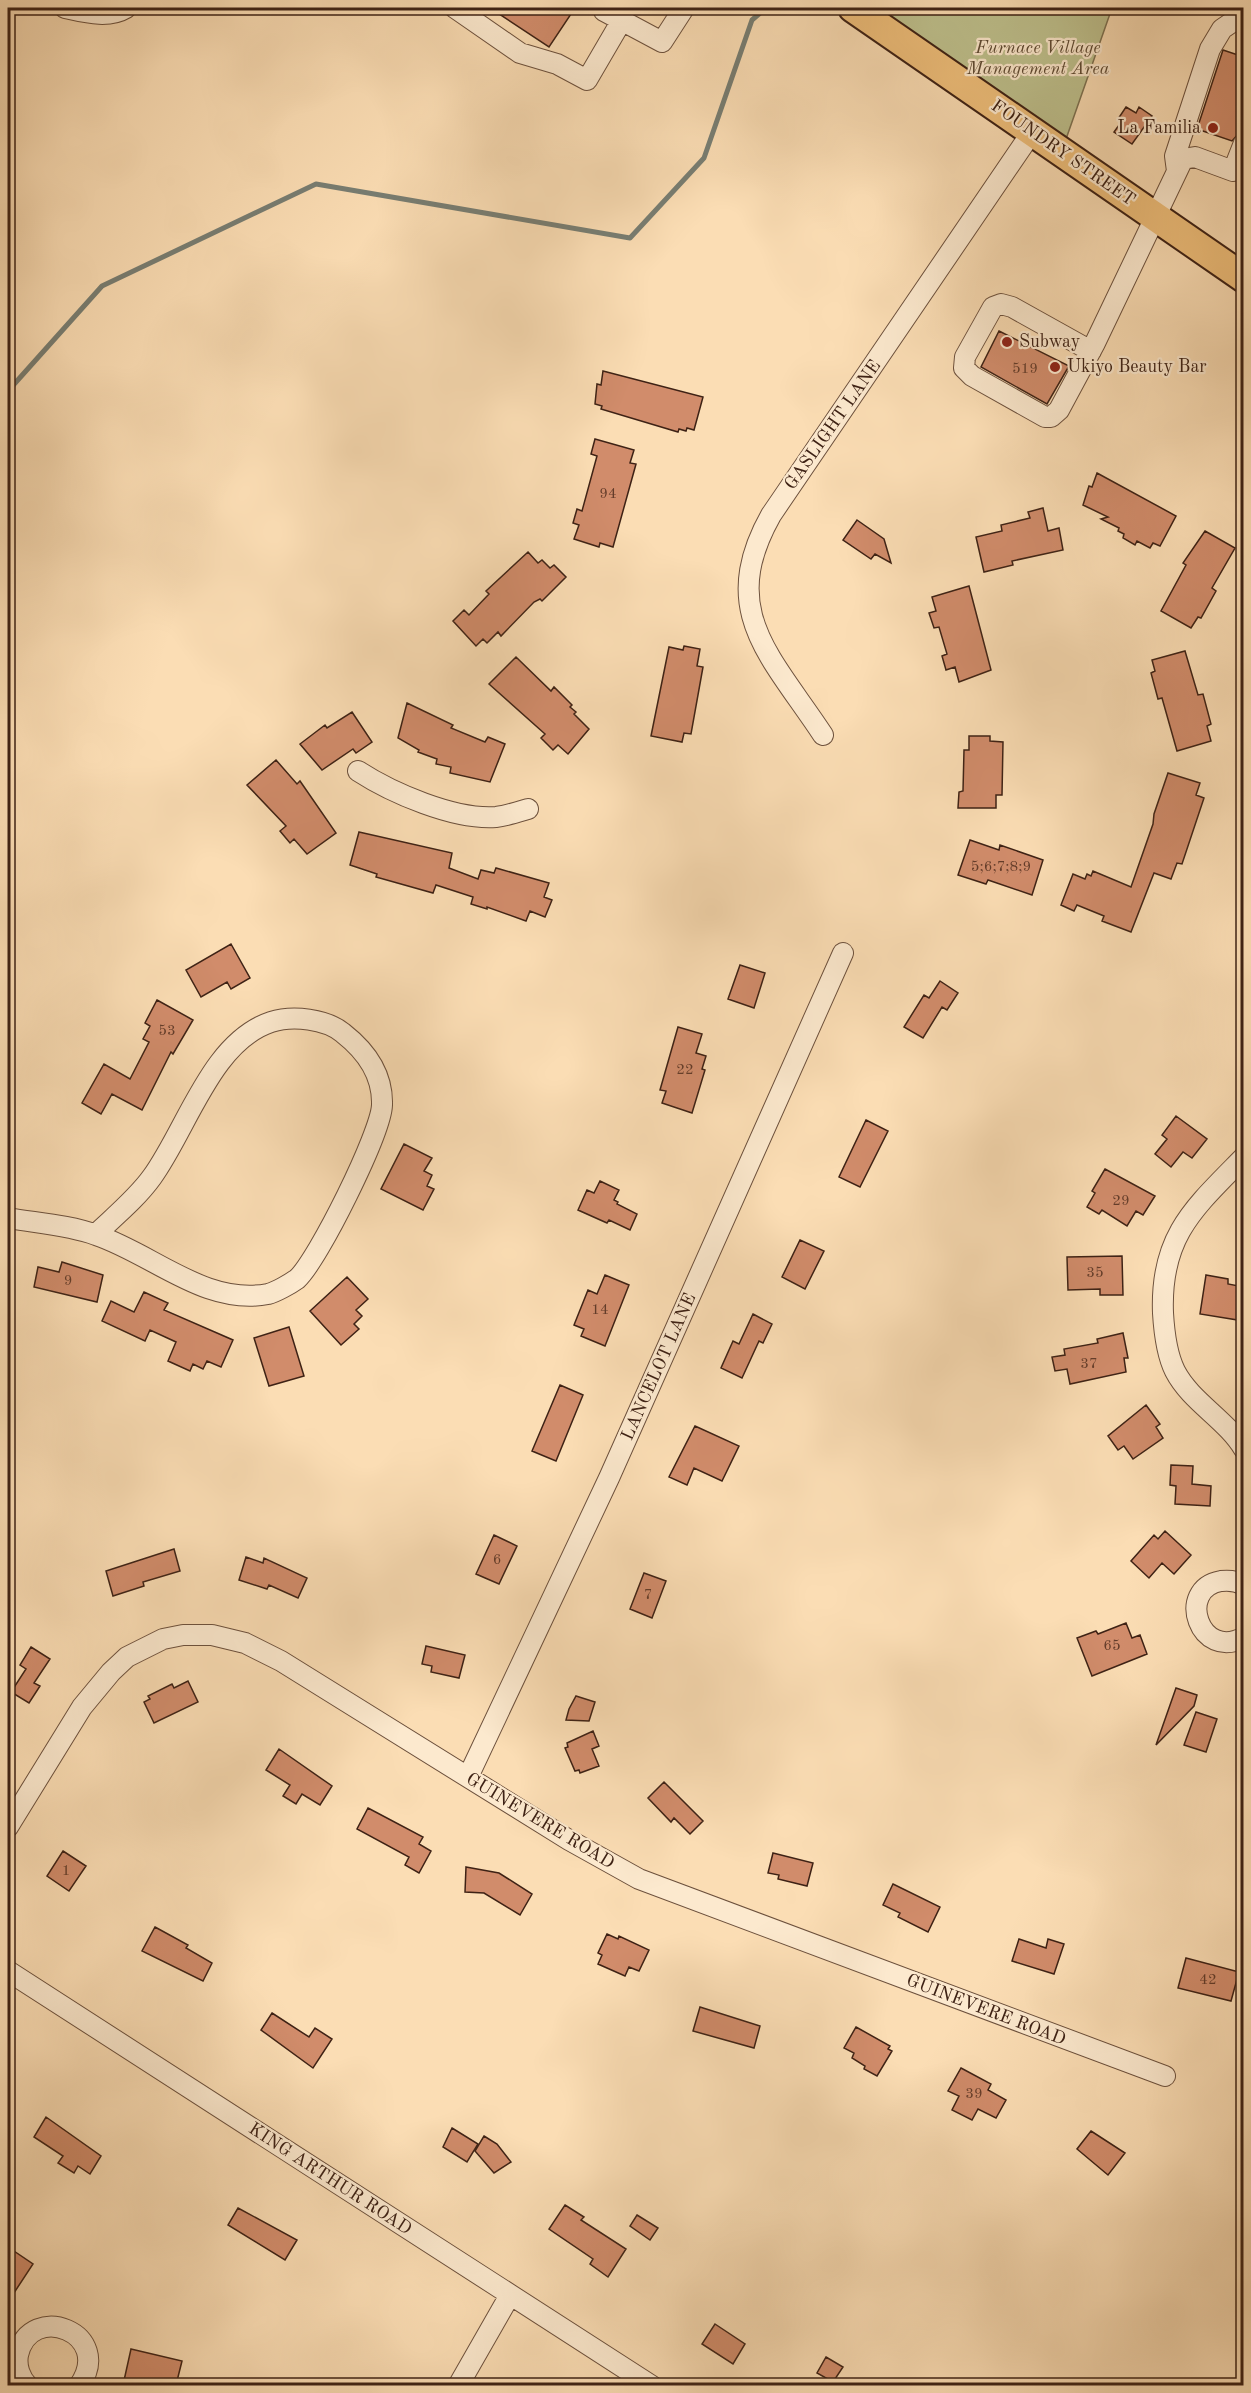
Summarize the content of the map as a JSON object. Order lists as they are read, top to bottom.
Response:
{
  "streets": {
    "highway": ["FOUNDRY STREET"],
    "street": [
      "GASLIGHT LANE",
      "LANCELOT LANE",
      "GUINEVERE ROAD",
      "KING ARTHUR ROAD"
    ]
  },
  "crossings": [
    ["FOUNDRY STREET", "GASLIGHT LANE"],
    ["LANCELOT LANE", "GUINEVERE ROAD"]
  ],
  "parks": ["Furnace Village Management Area"],
  "places": ["La Familia", "Subway", "Ukiyo Beauty Bar"],
  "house_numbers": [
    "519",
    "94",
    "5;6;7;8;9",
    "53",
    "22",
    "29",
    "35",
    "9",
    "14",
    "37",
    "6",
    "7",
    "65",
    "1",
    "42",
    "39"
  ]
}
